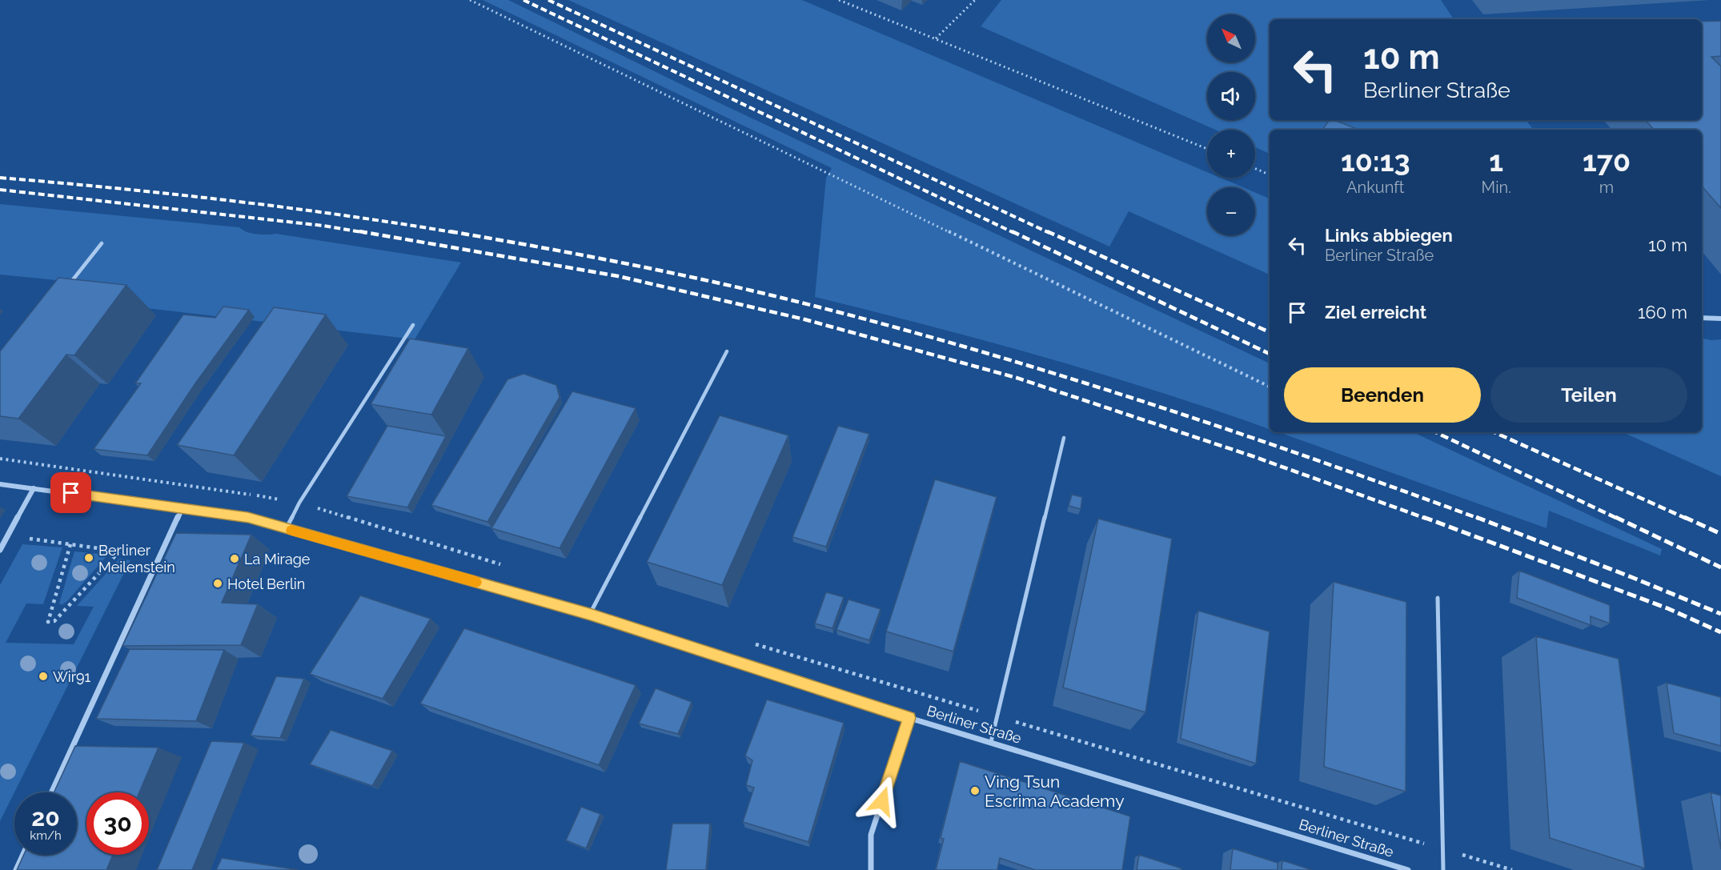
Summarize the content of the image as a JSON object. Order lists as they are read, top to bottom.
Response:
{
  "streets": {
    "street": ["Berliner Straße"]
  },
  "places": [
    "Berliner Meilenstein",
    "La Mirage",
    "Hotel Berlin",
    "Wir91",
    "Ving Tsun Escrima Academy"
  ],
  "north": "top left",
  "page": {
    "map_buttons": ["+", "−"],
    "turn": ["10 m", "Berliner Straße"],
    "eta": [
      "10:13",
      "Ankunft",
      "1",
      "Min.",
      "170",
      "m"
    ],
    "list": [
      {
        "name": "Links abbiegen",
        "note": "Berliner Straße",
        "value": "10 m"
      },
      {
        "name": "Ziel erreicht",
        "value": "160 m"
      }
    ],
    "buttons": ["Beenden", "Teilen"],
    "speed": "20 km/h",
    "limit": "30"
  }
}
